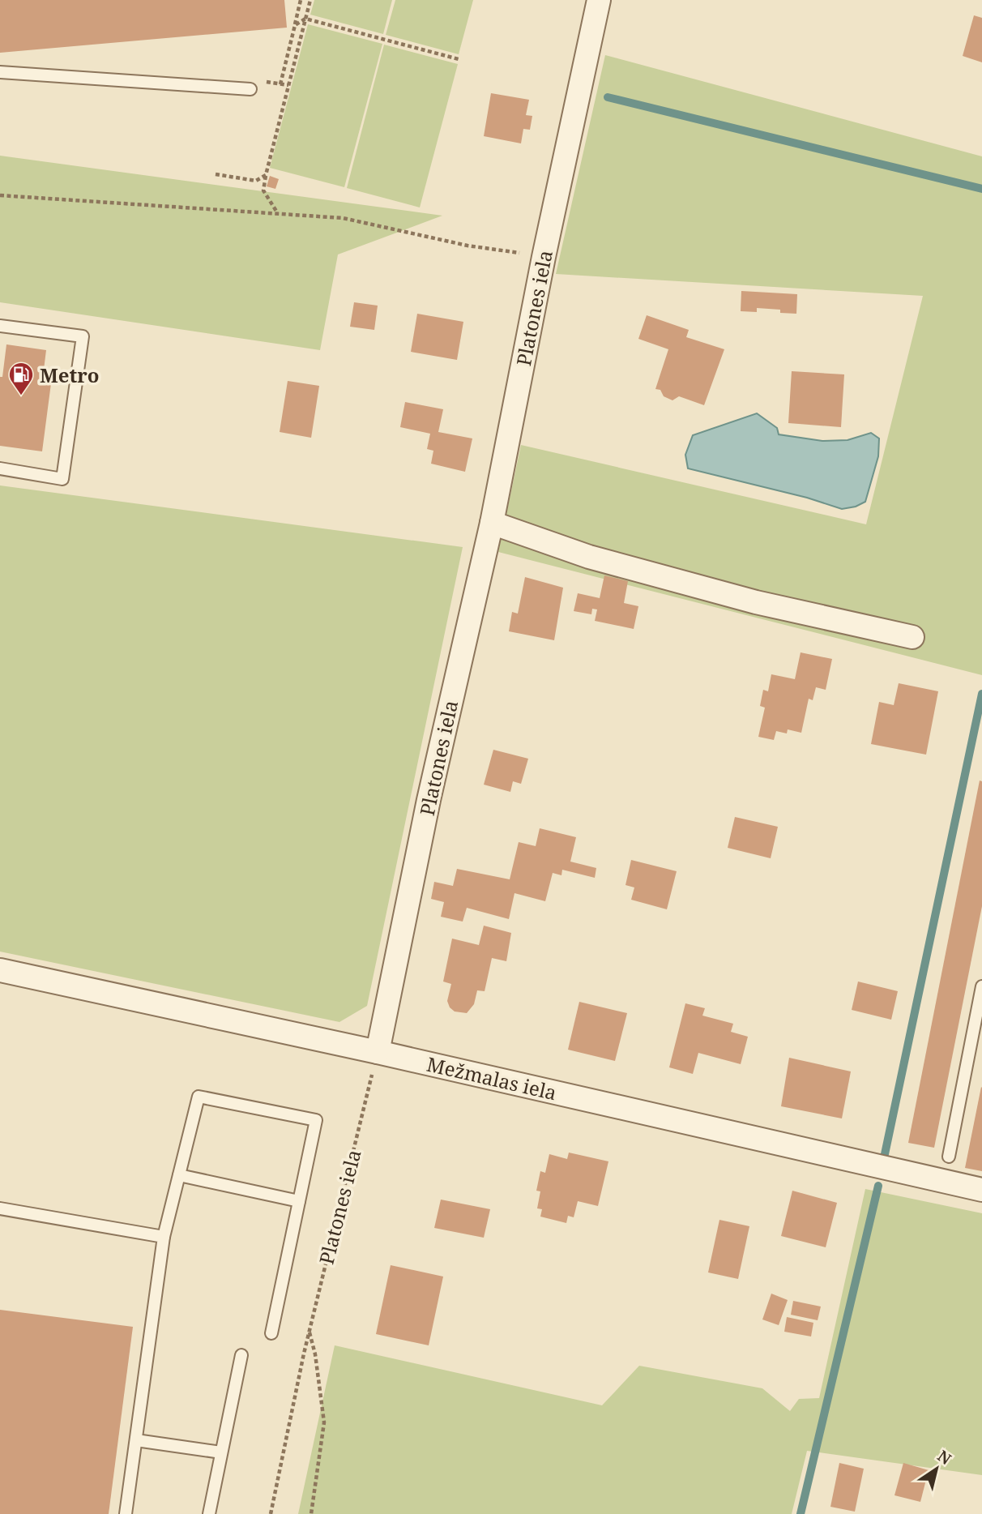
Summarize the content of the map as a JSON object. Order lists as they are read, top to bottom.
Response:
{
  "streets": {
    "street": ["Platones iela", "Mežmalas iela"]
  },
  "crossings": [
    ["Platones iela", "Mežmalas iela"]
  ],
  "places": {
    "fuel station": ["Metro"]
  },
  "north": "top right"
}
